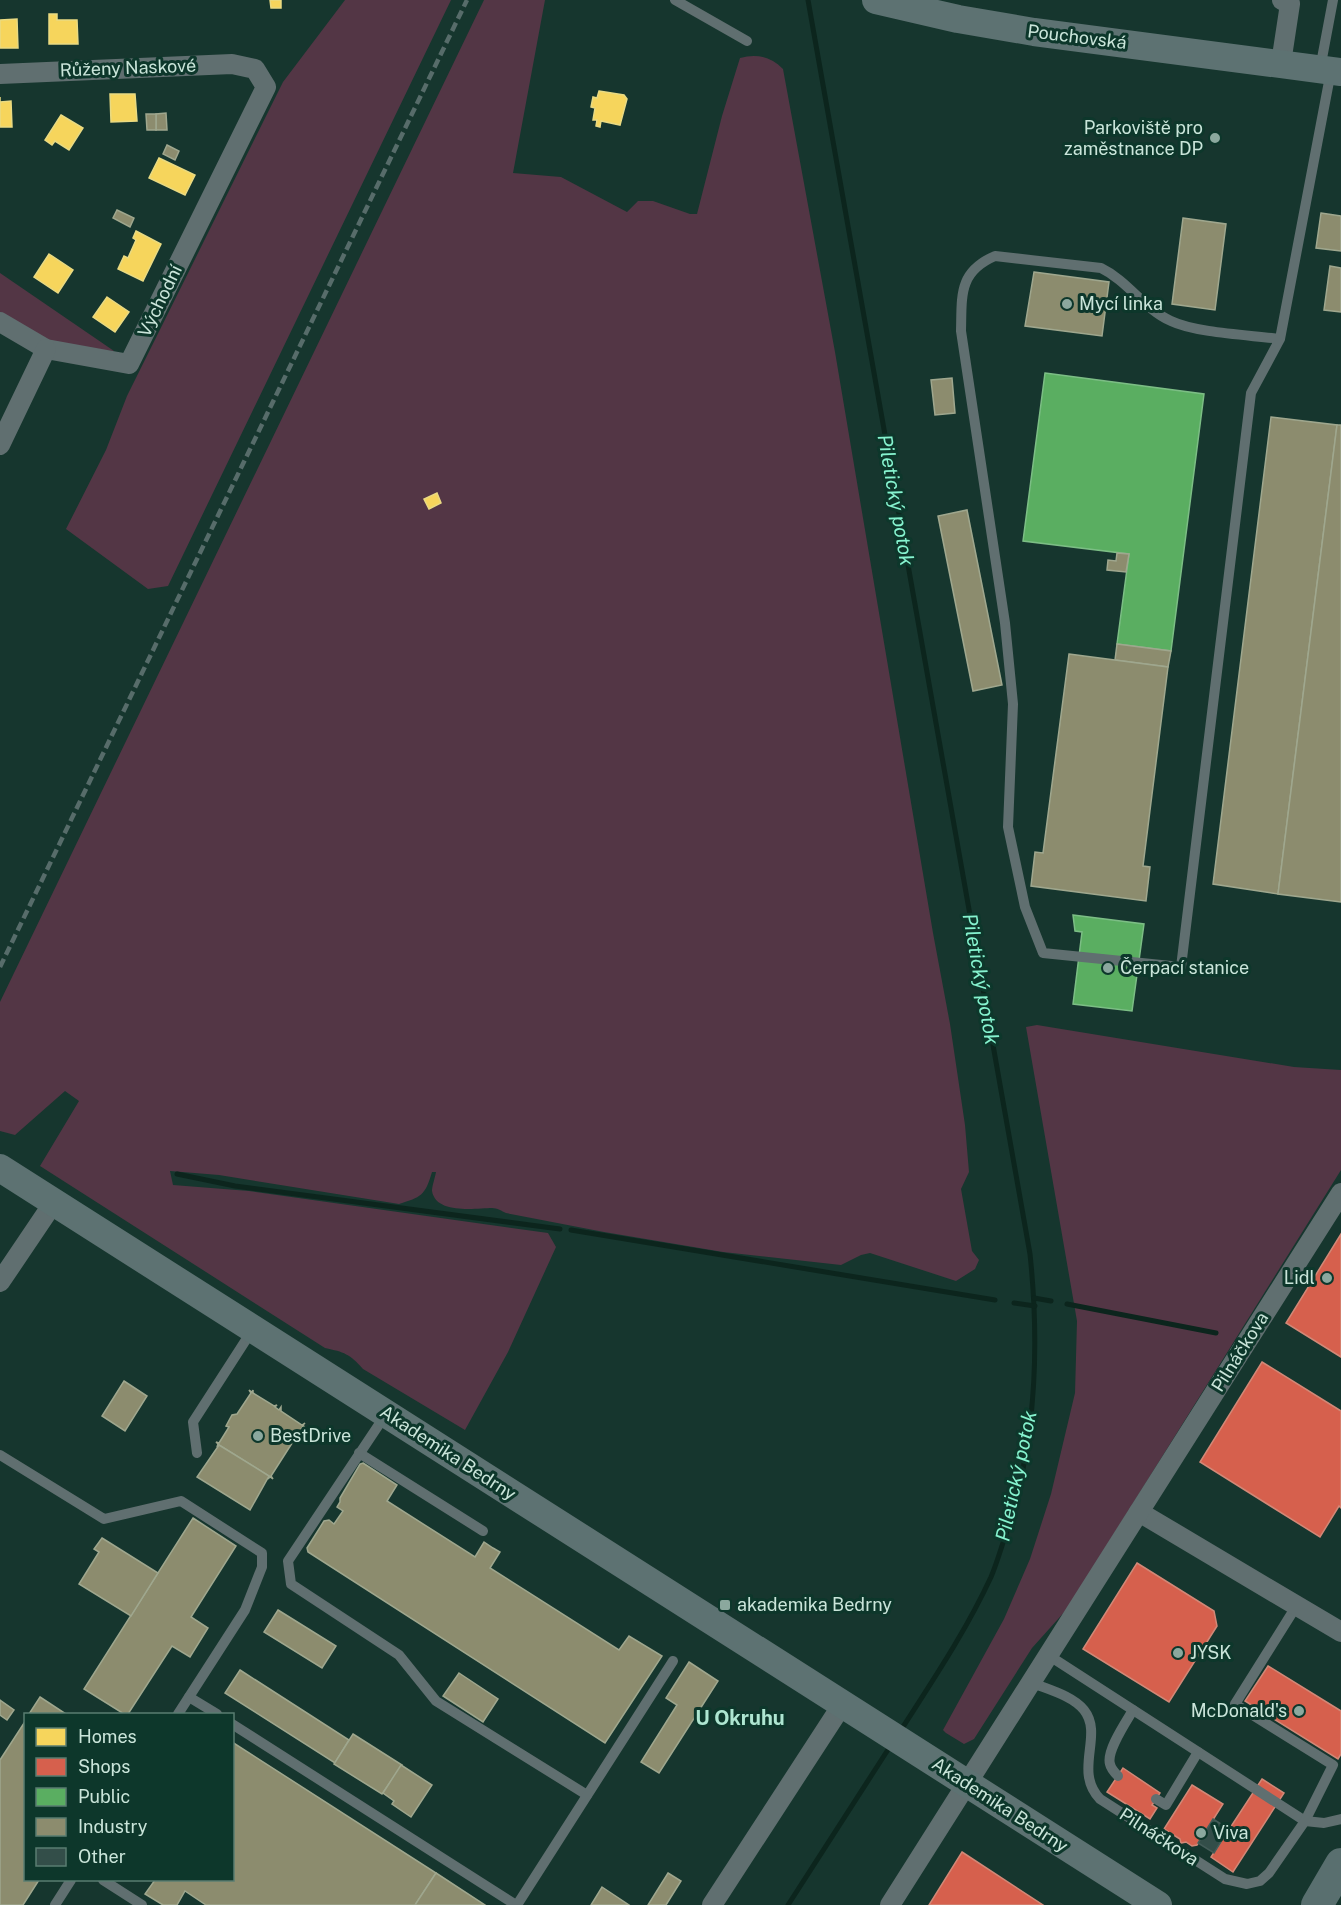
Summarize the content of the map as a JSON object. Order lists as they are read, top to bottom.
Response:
{
  "streets": {
    "street": [
      "Pouchovská",
      "Růženy Naskové",
      "Východní",
      "Pilnáčkova",
      "Akademika Bedrny"
    ]
  },
  "crossings": [
    ["Růženy Naskové", "Východní"],
    ["Pilnáčkova", "Akademika Bedrny"]
  ],
  "districts": ["U Okruhu"],
  "water": ["Piletický potok"],
  "places": {
    "other": [
      "Parkoviště pro zaměstnance DP",
      "Mycí linka",
      "Čerpací stanice",
      "Lidl",
      "BestDrive",
      "JYSK",
      "McDonald's",
      "Viva"
    ],
    "transit": ["akademika Bedrny"]
  },
  "legend": [
    "Homes",
    "Shops",
    "Public",
    "Industry",
    "Other"
  ]
}
